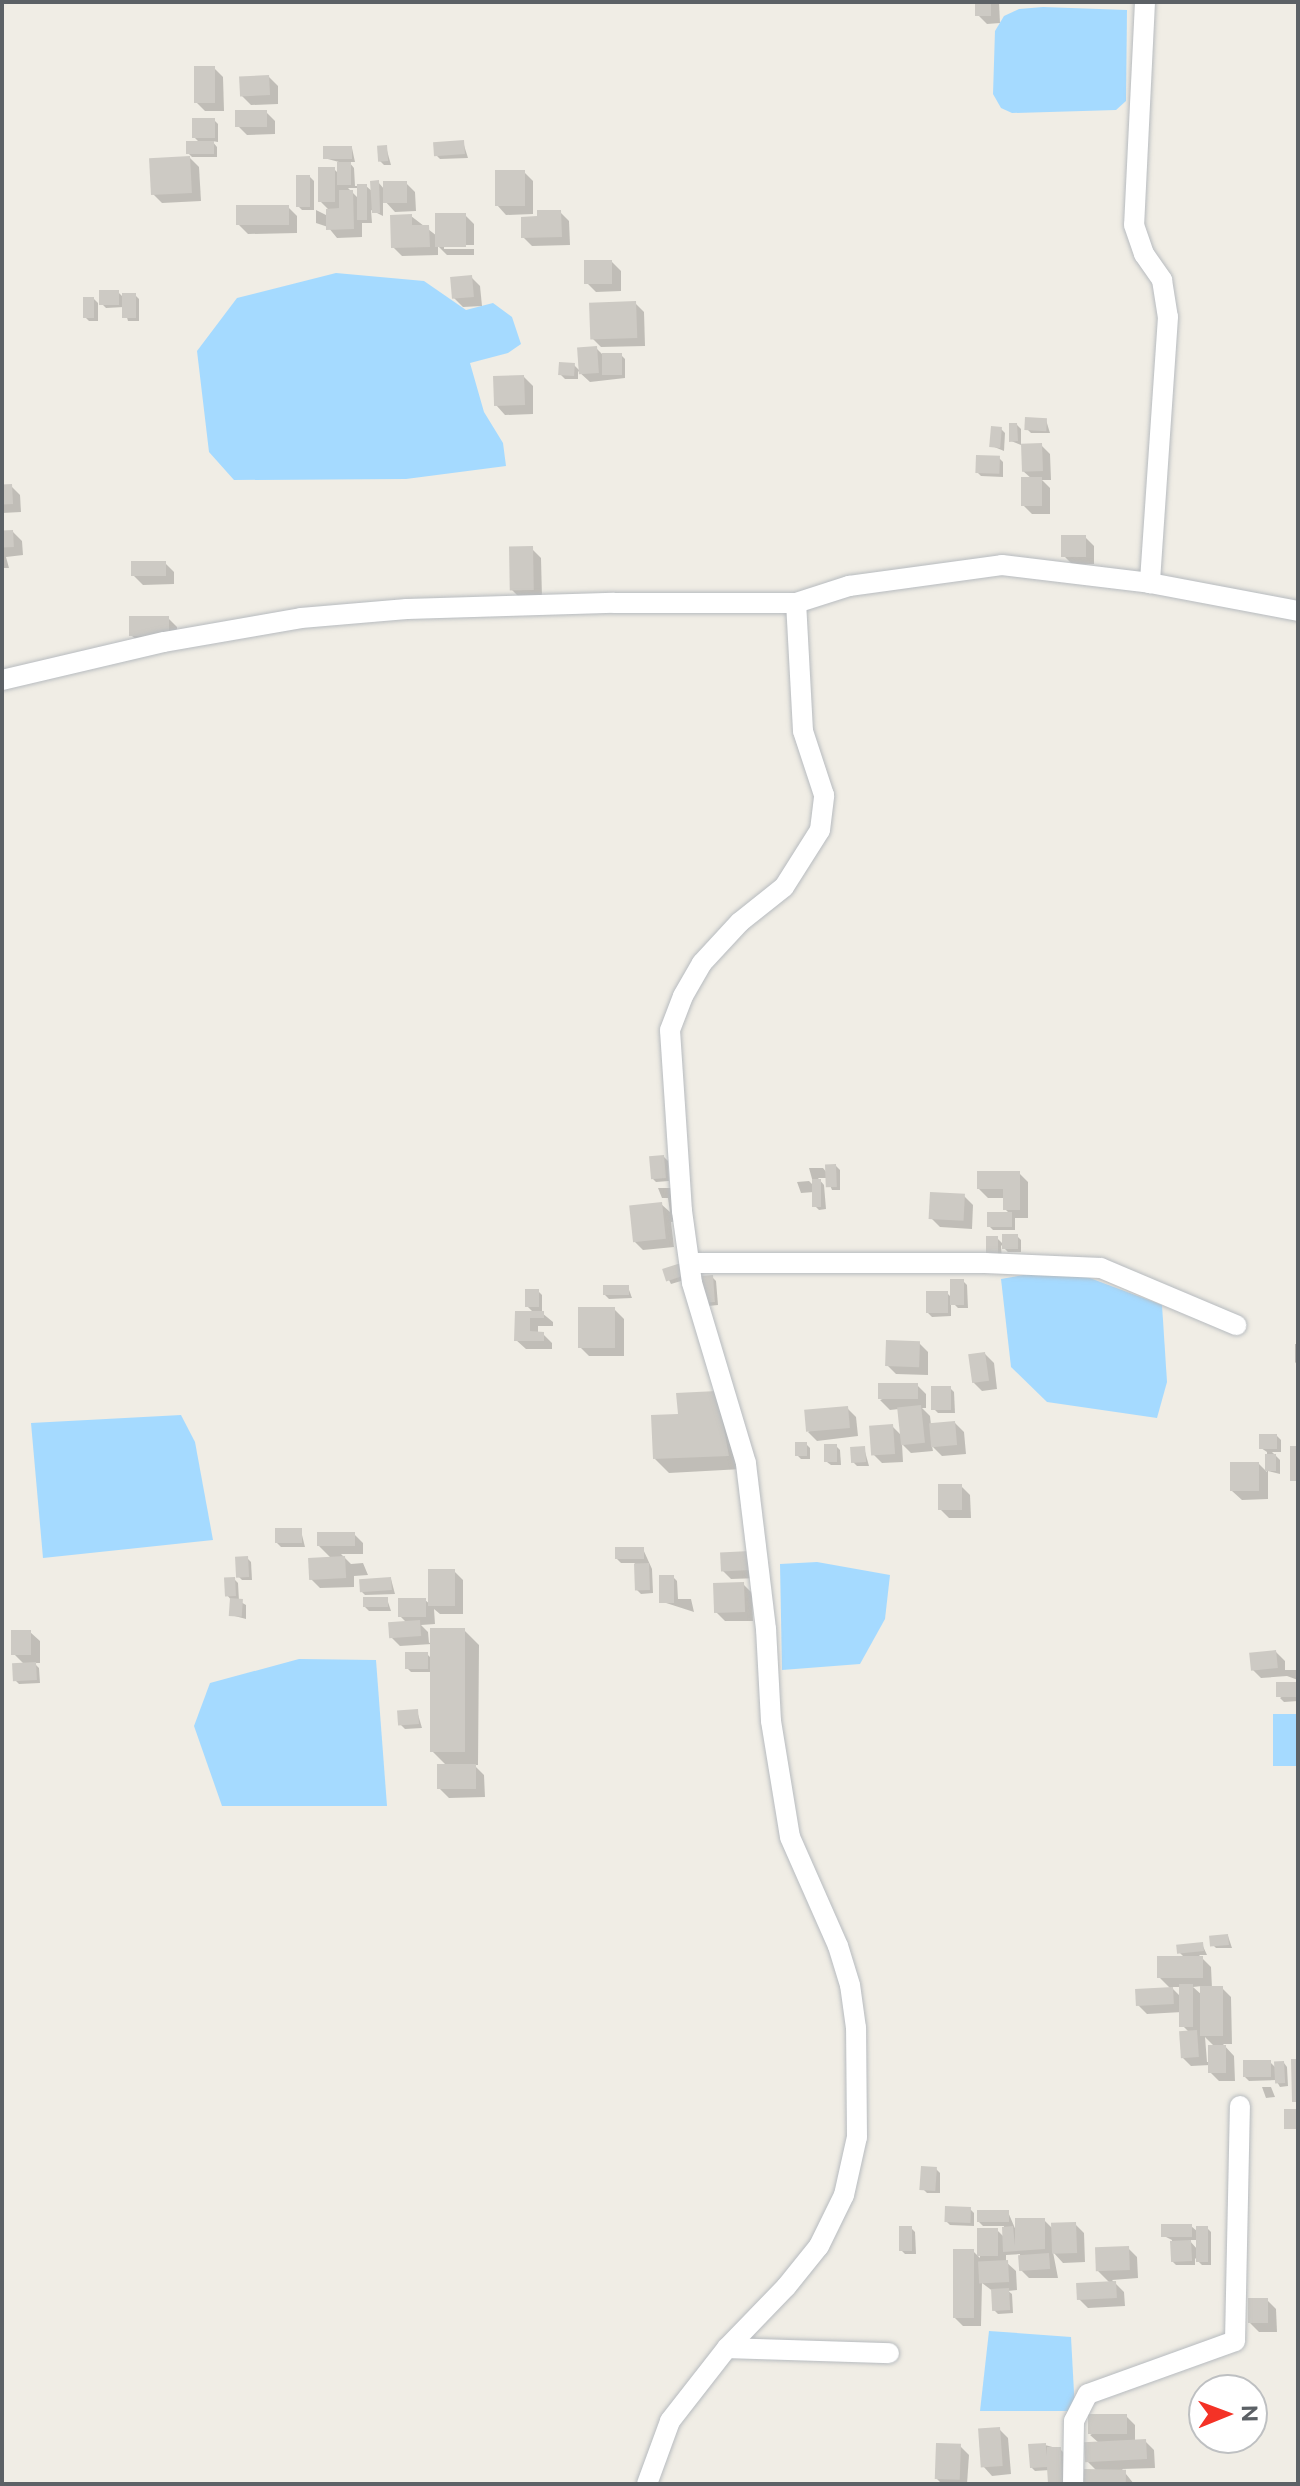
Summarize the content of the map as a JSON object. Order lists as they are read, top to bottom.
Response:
{
  "north": "right"
}
